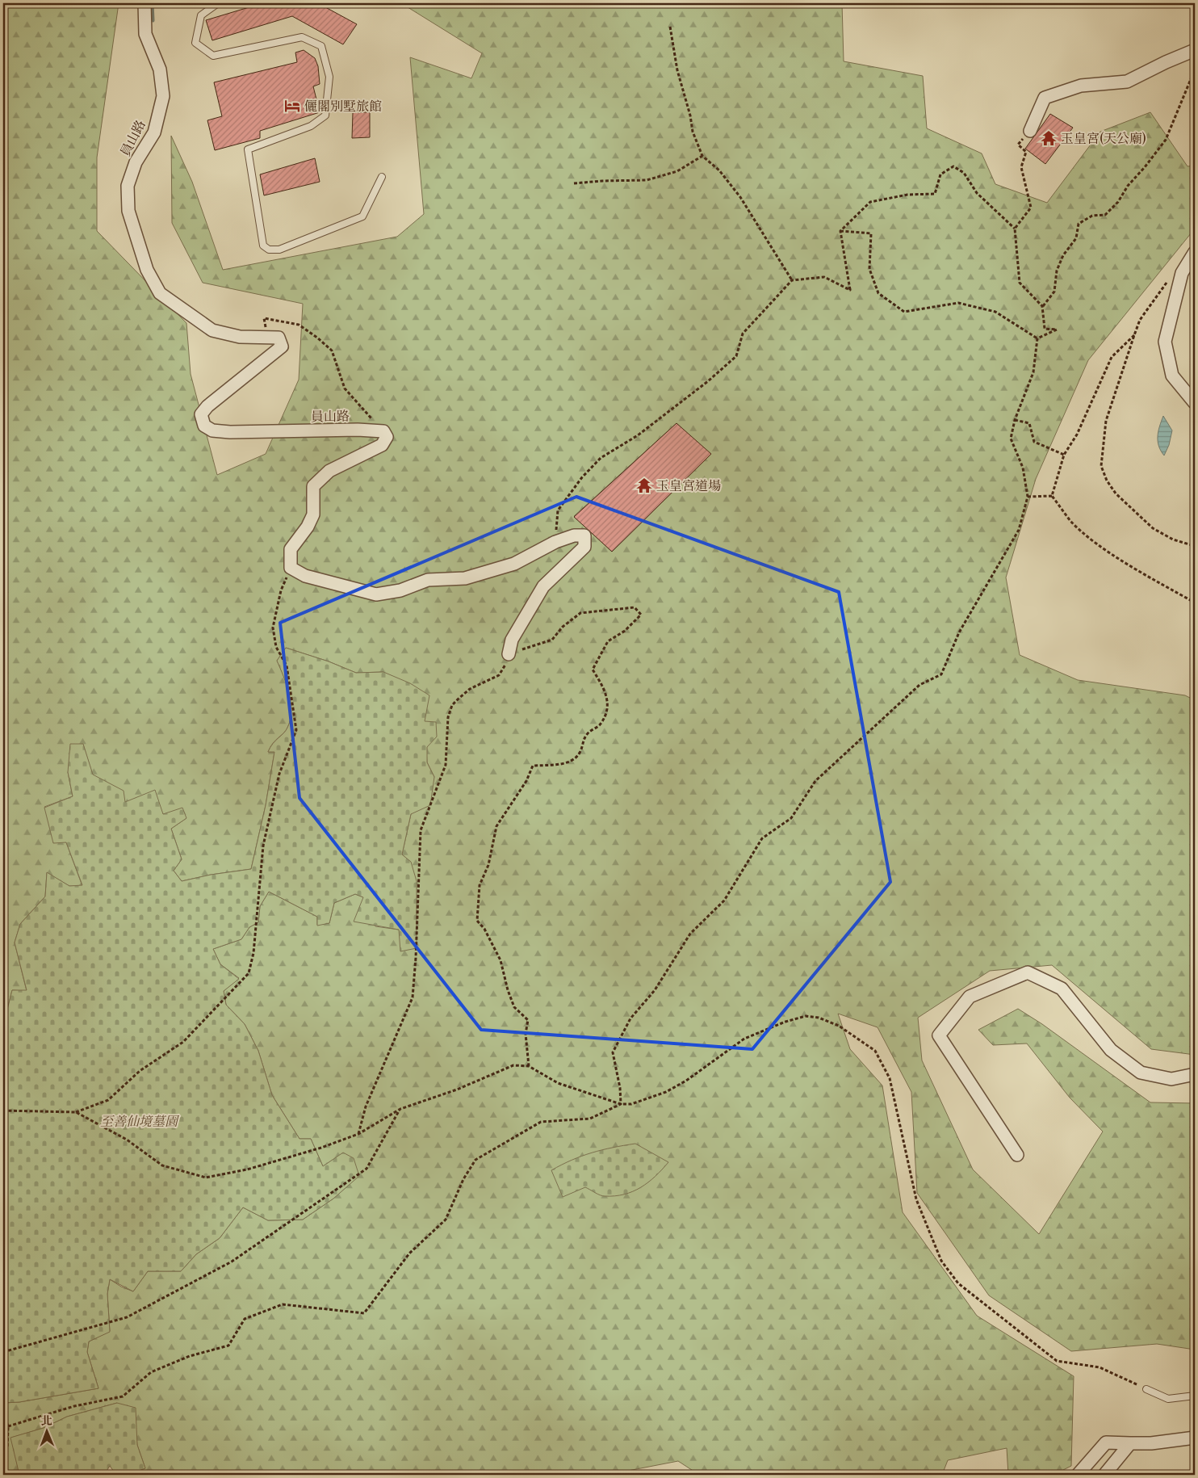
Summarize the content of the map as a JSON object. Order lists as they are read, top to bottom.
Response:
{
  "streets": {
    "street": ["員山路"]
  },
  "parks": ["至善仙境墓園"],
  "places": {
    "hotel": ["儷閣別墅旅館"],
    "temple": ["玉皇宮(天公廟)", "玉皇宮道場"]
  },
  "north": "top"
}
